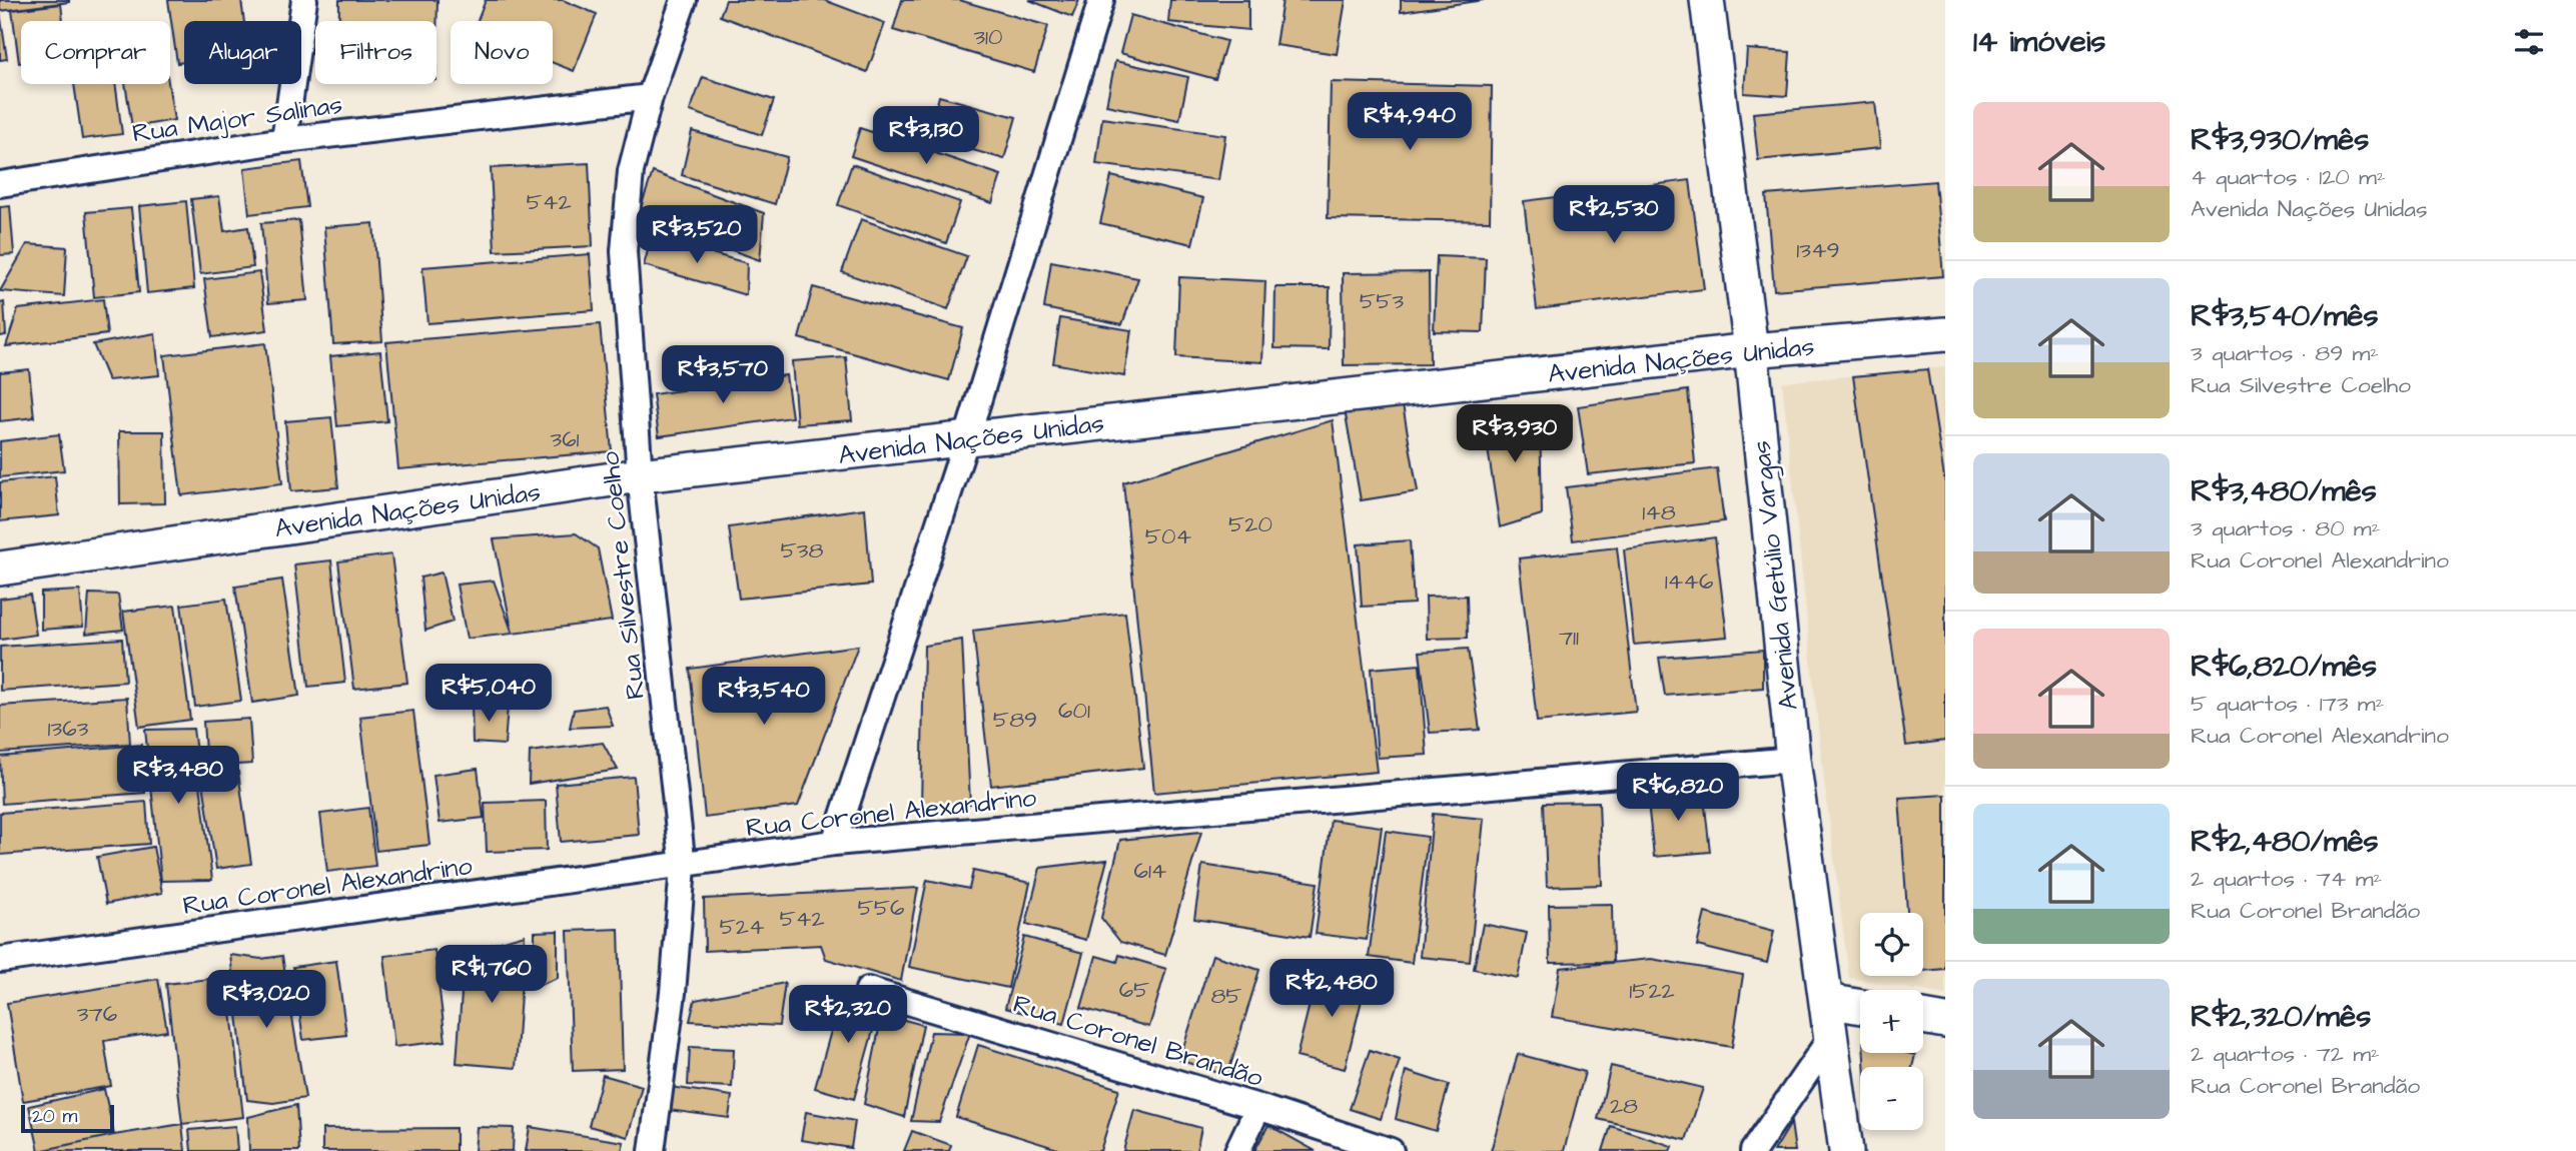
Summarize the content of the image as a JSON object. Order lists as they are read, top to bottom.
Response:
{
  "streets": {
    "street": [
      "Rua Major Salinas",
      "Avenida Nações Unidas",
      "Rua Silvestre Coelho",
      "Avenida Getúlio Vargas",
      "Rua Coronel Alexandrino",
      "Rua Coronel Brandão"
    ]
  },
  "crossings": [
    ["Rua Major Salinas", "Rua Silvestre Coelho"],
    ["Avenida Nações Unidas", "Rua Silvestre Coelho"],
    ["Avenida Nações Unidas", "Avenida Getúlio Vargas"],
    ["Rua Silvestre Coelho", "Rua Coronel Alexandrino"],
    ["Avenida Getúlio Vargas", "Rua Coronel Alexandrino"]
  ],
  "house_numbers": [
    "310",
    "542",
    "1349",
    "553",
    "361",
    "148",
    "520",
    "504",
    "538",
    "1446",
    "711",
    "601",
    "589",
    "1363",
    "614",
    "556",
    "542",
    "524",
    "65",
    "1522",
    "85",
    "376",
    "28"
  ],
  "scale_bar": "20 m",
  "page": {
    "heading": "14 imóveis",
    "chip": [
      "Comprar",
      "Alugar",
      "Filtros",
      "Novo"
    ],
    "list": [
      {
        "name": "R$3,930/mês",
        "note": "4 quartos · 120 m² · Avenida Nações Unidas"
      },
      {
        "name": "R$3,540/mês",
        "note": "3 quartos · 89 m² · Rua Silvestre Coelho"
      },
      {
        "name": "R$3,480/mês",
        "note": "3 quartos · 80 m² · Rua Coronel Alexandrino"
      },
      {
        "name": "R$6,820/mês",
        "note": "5 quartos · 173 m² · Rua Coronel Alexandrino"
      },
      {
        "name": "R$2,480/mês",
        "note": "2 quartos · 74 m² · Rua Coronel Brandão"
      },
      {
        "name": "R$2,320/mês",
        "note": "2 quartos · 72 m² · Rua Coronel Brandão"
      }
    ],
    "price": [
      "R$4,940",
      "R$3,130",
      "R$2,530",
      "R$3,520",
      "R$3,570",
      "R$3,930",
      "R$5,040",
      "R$3,540",
      "R$3,480",
      "R$6,820",
      "R$1,760",
      "R$2,480",
      "R$3,020",
      "R$2,320"
    ],
    "map_buttons": ["+", "−"],
    "scale": "20 m"
  }
}
